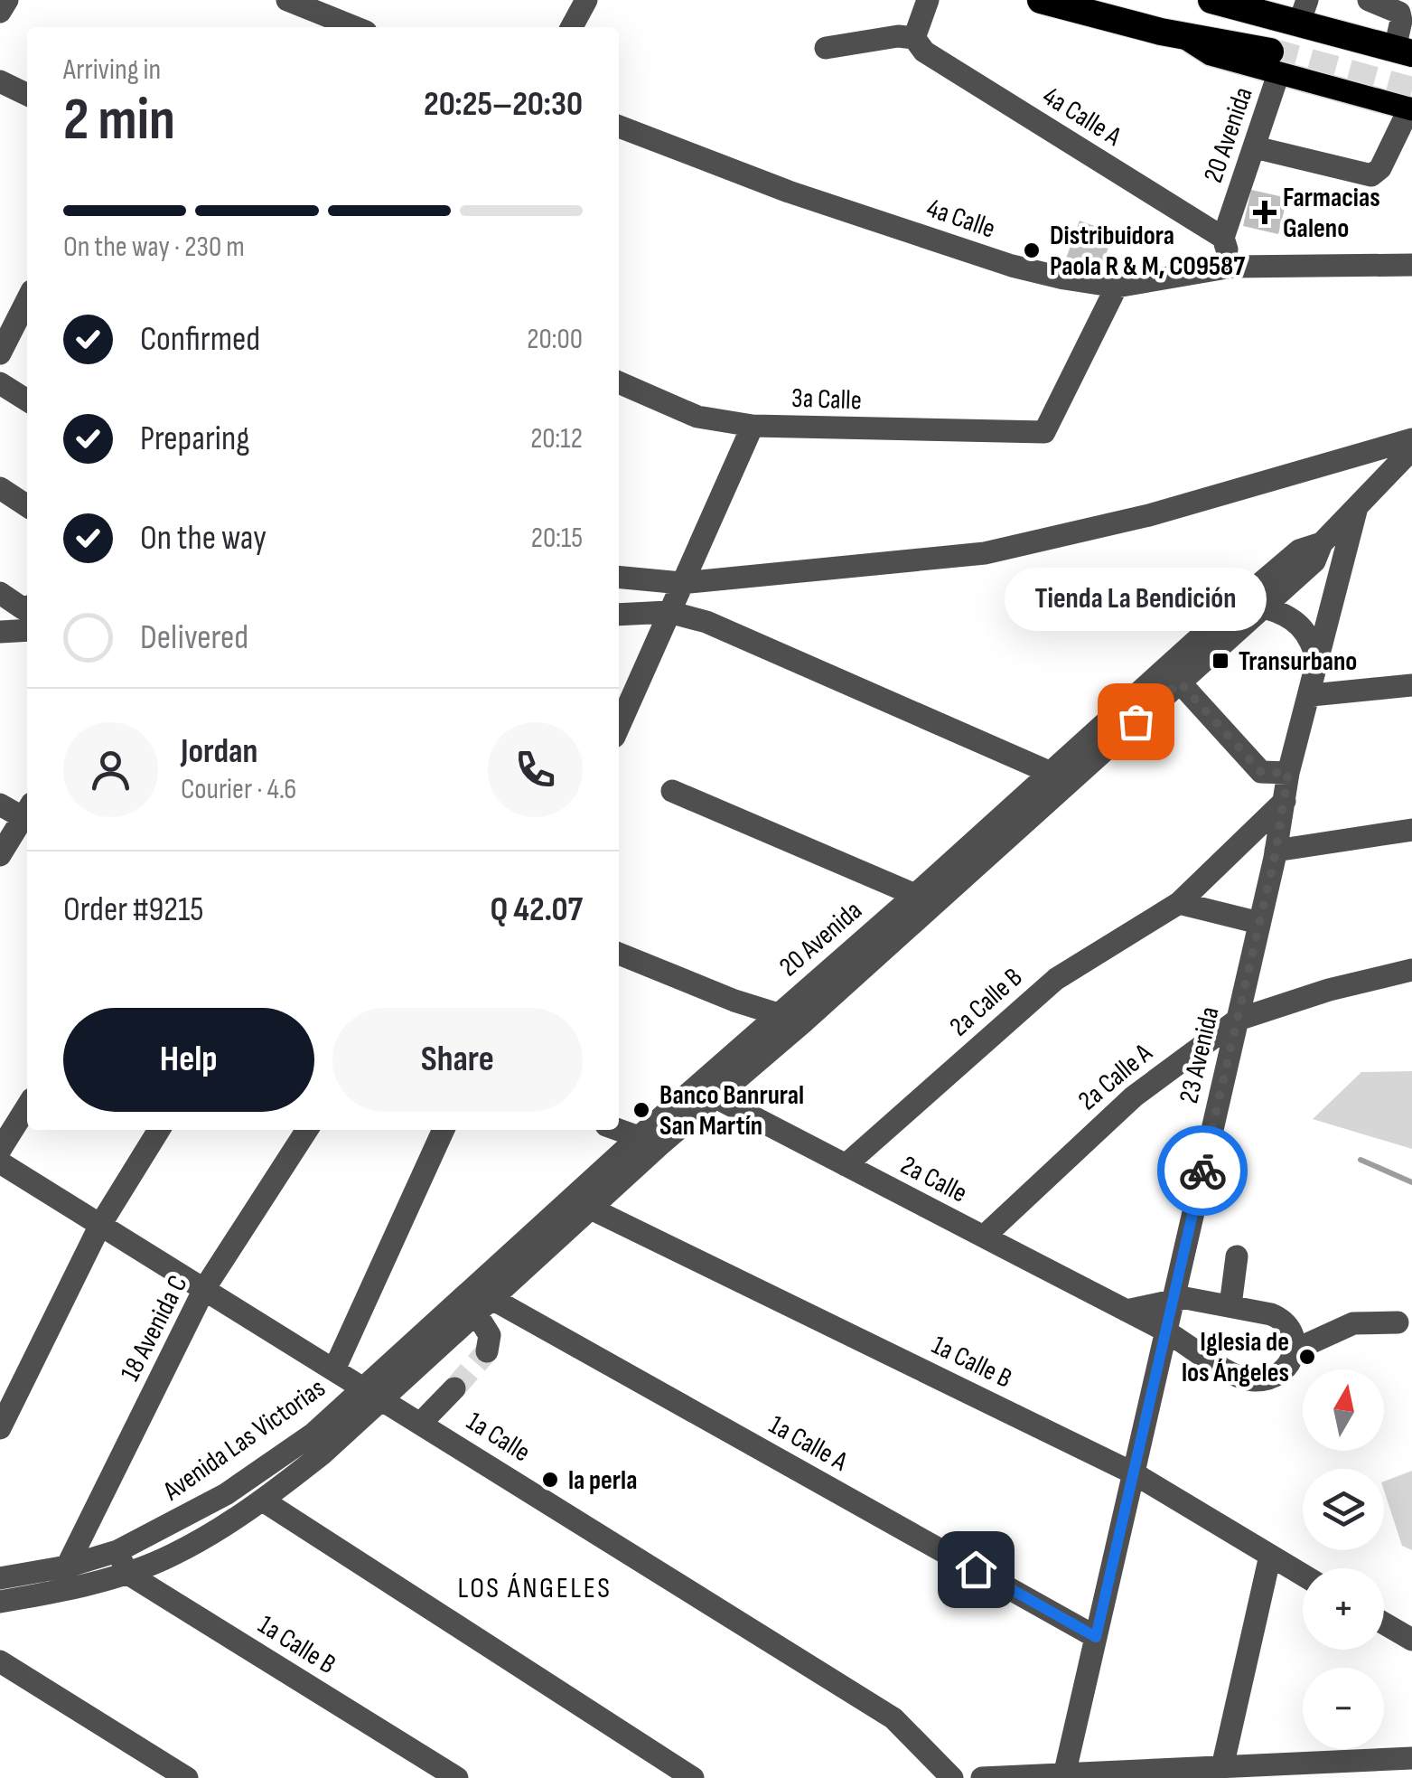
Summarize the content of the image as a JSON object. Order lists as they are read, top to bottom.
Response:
{
  "streets": {
    "street": [
      "4a Calle A",
      "20 Avenida",
      "4a Calle",
      "3a Calle",
      "2a Calle B",
      "23 Avenida",
      "2a Calle A",
      "2a Calle",
      "18 Avenida C",
      "1a Calle B",
      "1a Calle",
      "Avenida Las Victorias",
      "1a Calle A"
    ]
  },
  "crossings": [
    ["4a Calle A", "20 Avenida"],
    ["20 Avenida", "23 Avenida"],
    ["20 Avenida", "2a Calle"],
    ["20 Avenida", "1a Calle B"],
    ["20 Avenida", "1a Calle"],
    ["20 Avenida", "Avenida Las Victorias"],
    ["20 Avenida", "1a Calle A"],
    ["4a Calle", "3a Calle"],
    ["2a Calle B", "23 Avenida"],
    ["2a Calle B", "2a Calle"],
    ["23 Avenida", "2a Calle A"],
    ["23 Avenida", "2a Calle"],
    ["23 Avenida", "1a Calle B"],
    ["23 Avenida", "1a Calle A"],
    ["2a Calle A", "2a Calle"],
    ["18 Avenida C", "1a Calle"],
    ["18 Avenida C", "Avenida Las Victorias"],
    ["1a Calle B", "Avenida Las Victorias"],
    ["1a Calle", "Avenida Las Victorias"]
  ],
  "districts": ["LOS ÁNGELES"],
  "places": {
    "health": ["Farmacias Galeno"],
    "other": [
      "Distribuidora Paola R & M, C09587",
      "Tienda La Bendición",
      "Banco Banrural San Martín",
      "Iglesia de los Ángeles",
      "la perla"
    ],
    "transit": ["Transurbano"]
  },
  "north": "top",
  "page": {
    "heading": ["2 min", "Arriving in", "20:25–20:30"],
    "panel": [
      "Jordan",
      "Courier · 4.6",
      "Order #9215",
      "Q 42.07"
    ],
    "bar": "On the way · 230 m",
    "list": [
      ["Confirmed", "20:00"],
      ["Preparing", "20:12"],
      ["On the way", "20:15"],
      "Delivered"
    ],
    "bubble": "Tienda La Bendición",
    "buttons": ["Help", "Share"],
    "map_buttons": ["+", "−"]
  }
}
